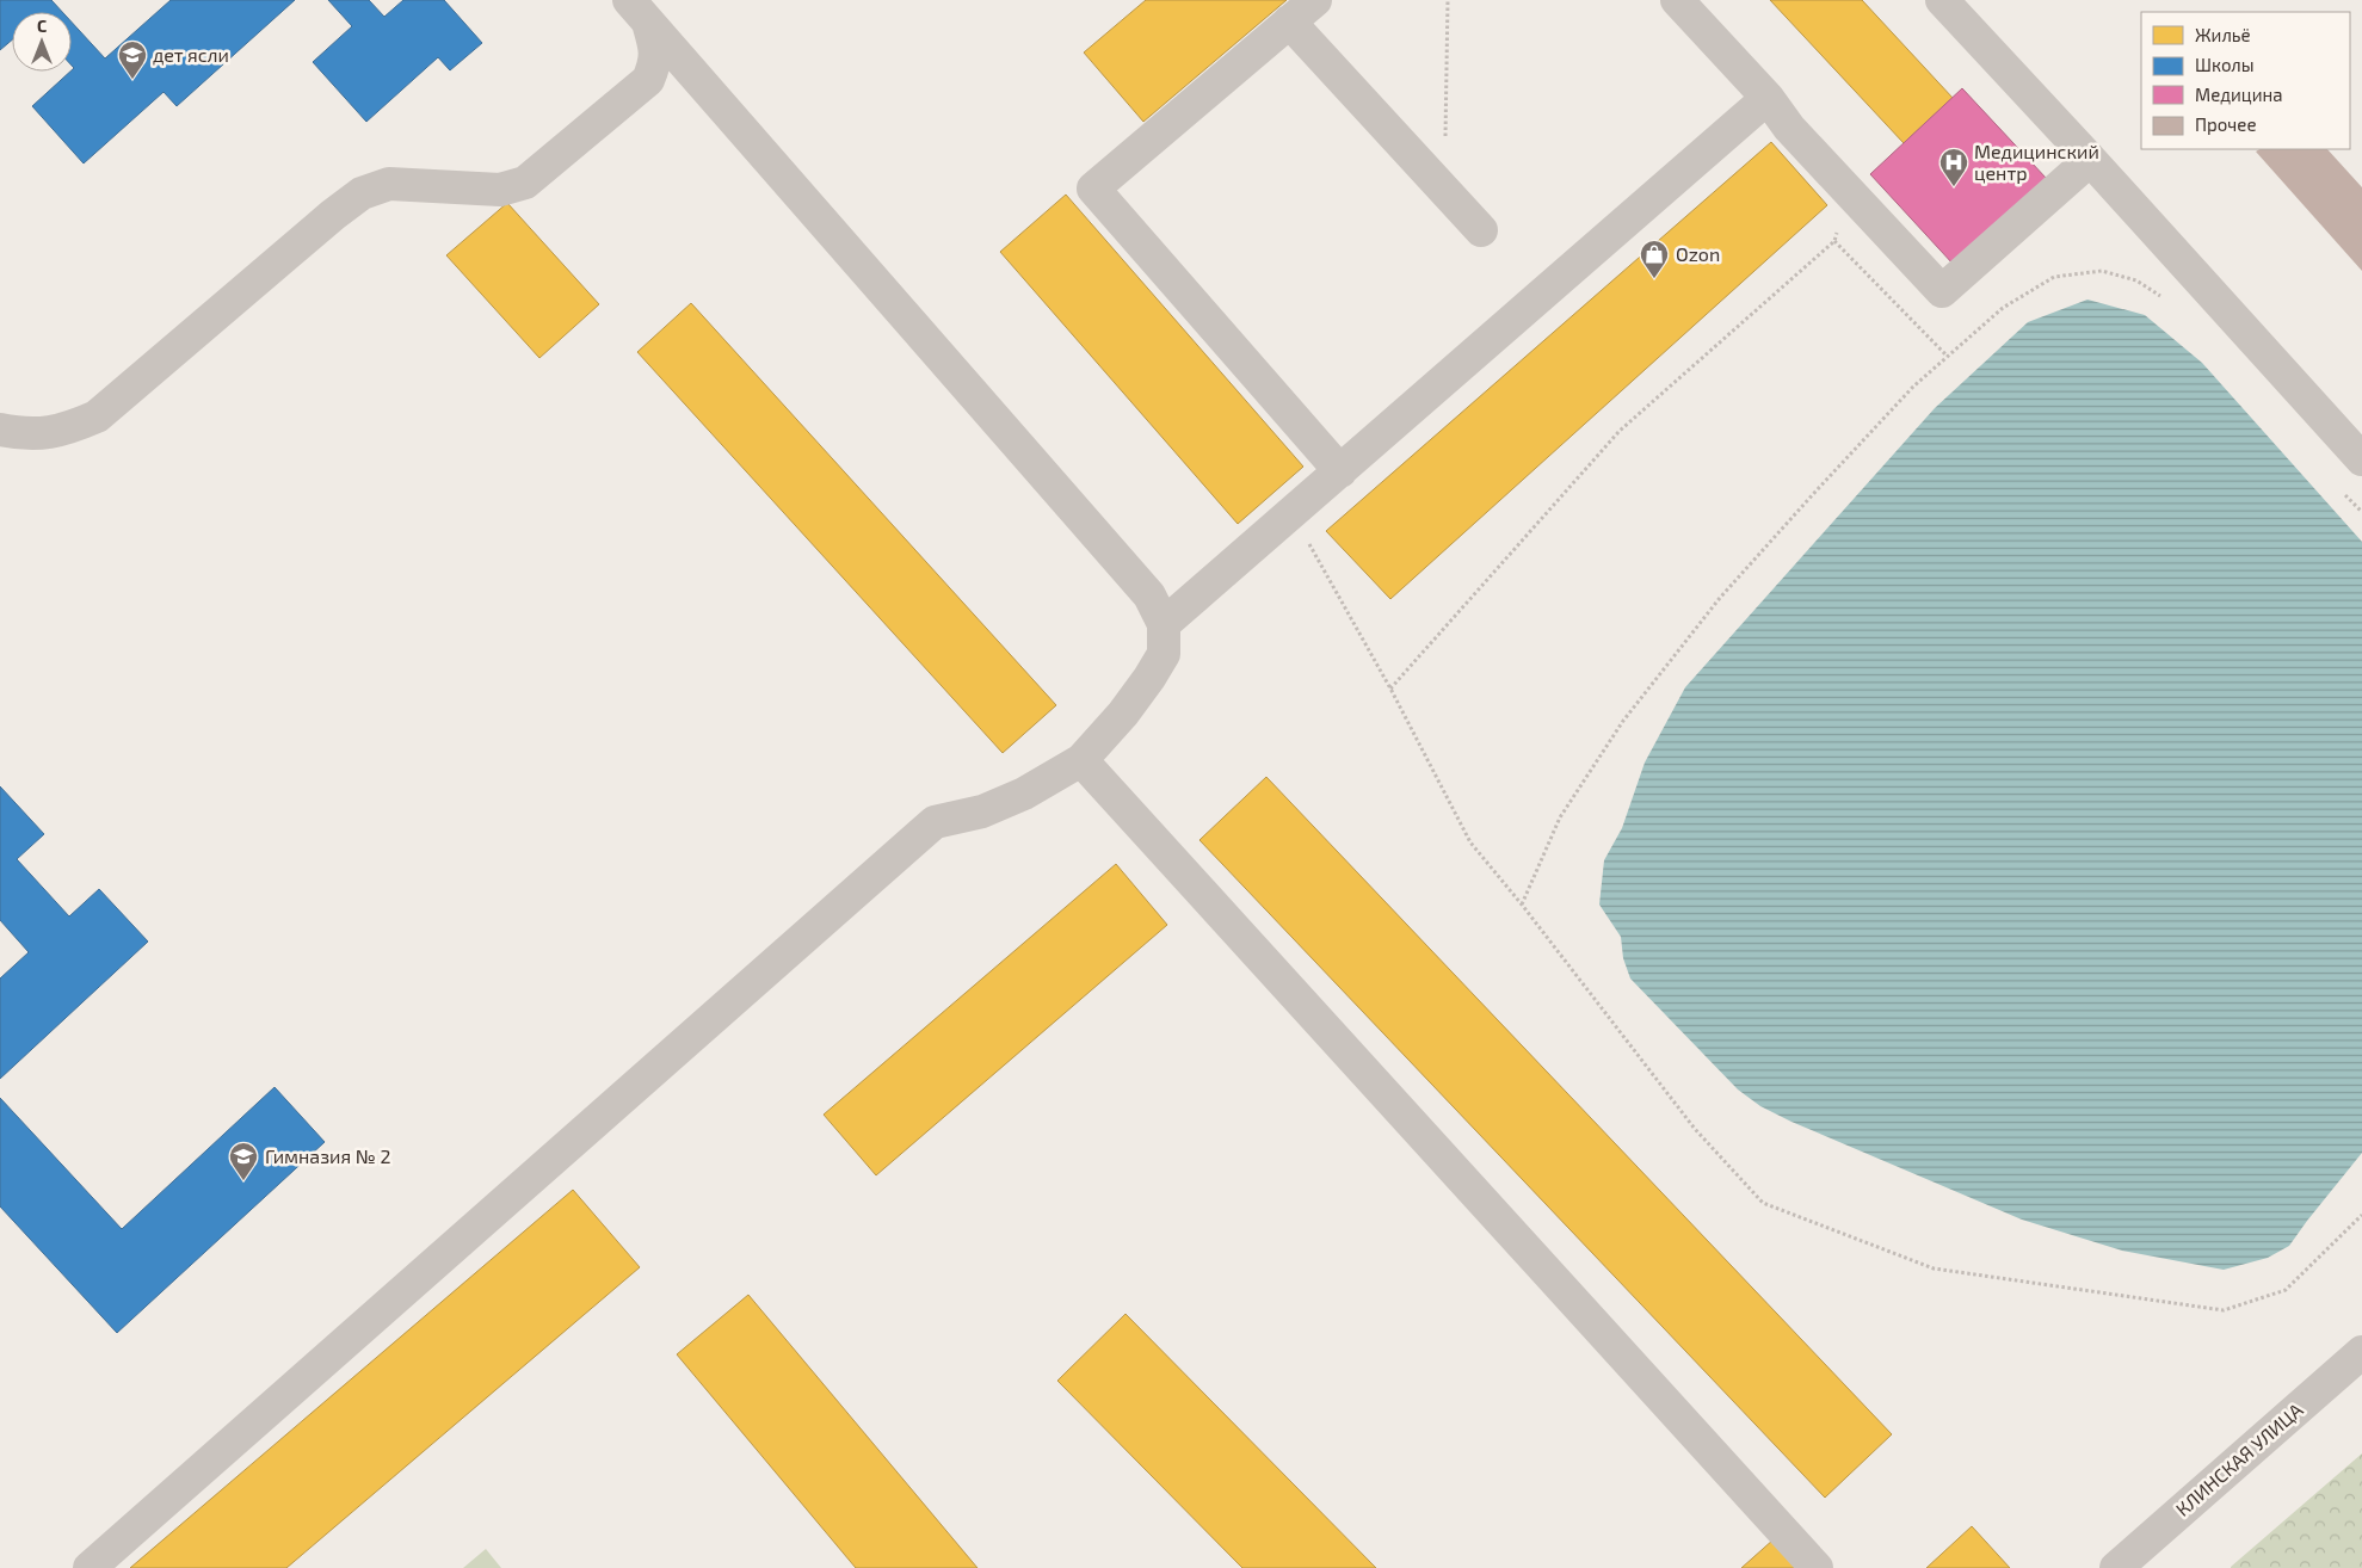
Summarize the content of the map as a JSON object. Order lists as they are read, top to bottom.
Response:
{
  "streets": {
    "street": ["КЛИНСКАЯ УЛИЦА"]
  },
  "places": {
    "school or university": ["дет ясли", "Гимназия № 2"],
    "hospital": ["Медицинский центр"],
    "shop": ["Ozon"]
  },
  "legend": [
    "Жильё",
    "Школы",
    "Медицина",
    "Прочее"
  ],
  "north": "top"
}
